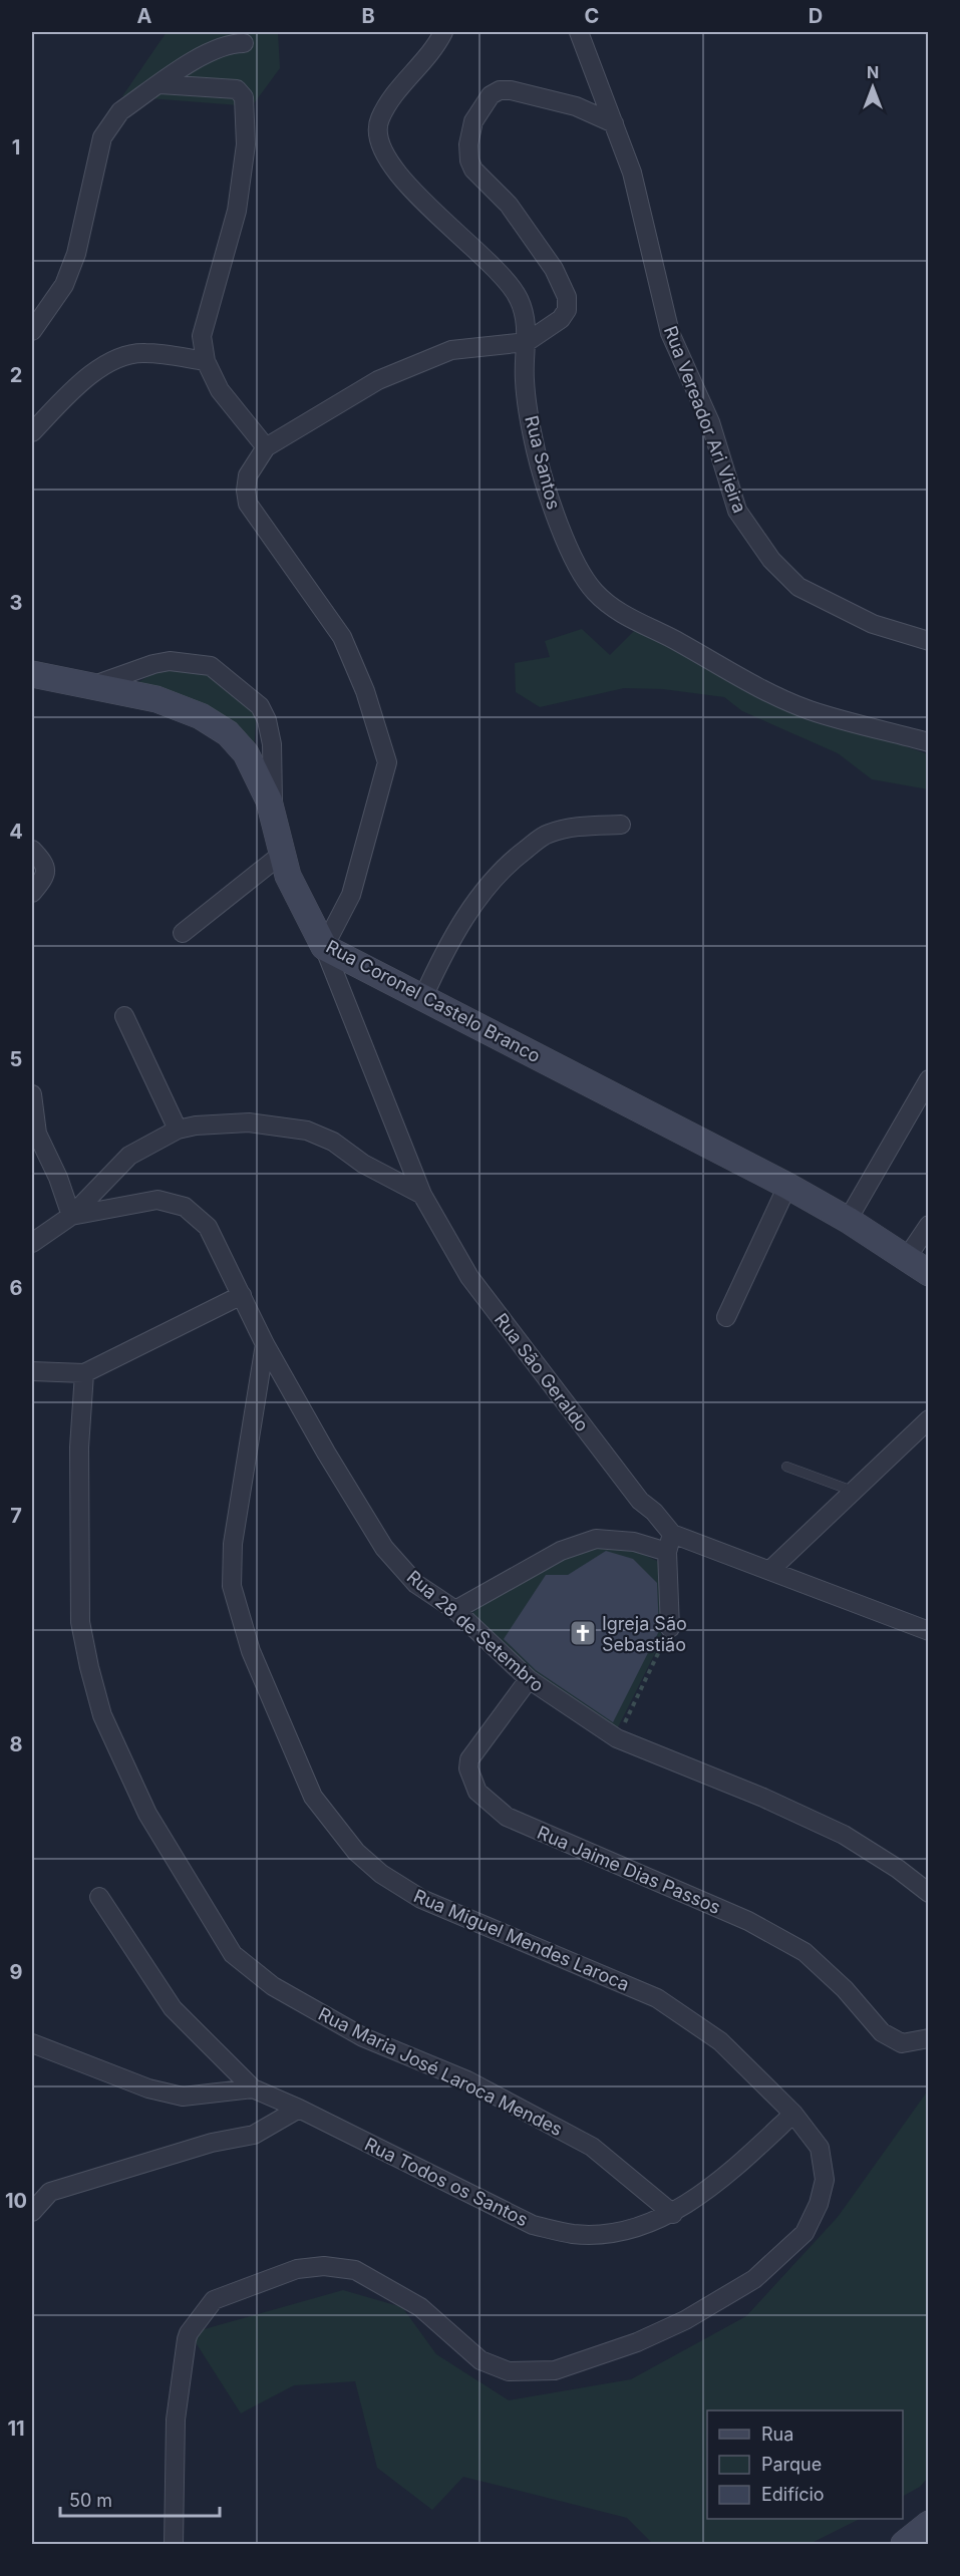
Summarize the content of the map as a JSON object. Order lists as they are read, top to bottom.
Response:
{
  "streets": {
    "main road": ["Rua Coronel Castelo Branco"],
    "street": [
      "Rua Vereador Ari Vieira",
      "Rua Santos",
      "Rua São Geraldo",
      "Rua 28 de Setembro",
      "Rua Jaime Dias Passos",
      "Rua Miguel Mendes Laroca",
      "Rua Maria José Laroca Mendes",
      "Rua Todos os Santos"
    ]
  },
  "crossings": [
    ["Rua Coronel Castelo Branco", "Rua São Geraldo"],
    ["Rua 28 de Setembro", "Rua Jaime Dias Passos"],
    ["Rua 28 de Setembro", "Rua Miguel Mendes Laroca"],
    ["Rua Miguel Mendes Laroca", "Rua Todos os Santos"],
    ["Rua Maria José Laroca Mendes", "Rua Todos os Santos"]
  ],
  "places": {
    "church": ["Igreja São Sebastião"]
  },
  "legend": ["Rua", "Parque", "Edifício"],
  "scale_bar": "50 m",
  "north": "top",
  "grid": {
    "columns": [
      "A",
      "B",
      "C",
      "D"
    ],
    "rows": [
      "1",
      "2",
      "3",
      "4",
      "5",
      "6",
      "7",
      "8",
      "9",
      "10",
      "11"
    ]
  }
}
